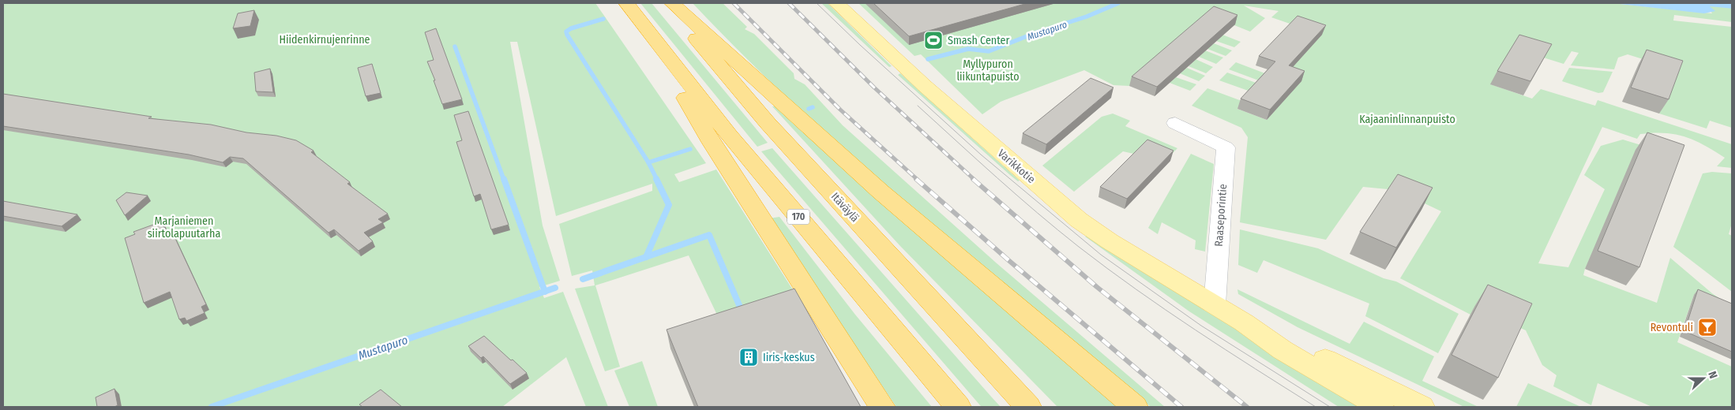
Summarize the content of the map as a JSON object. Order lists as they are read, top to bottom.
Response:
{
  "streets": {
    "highway": ["Itäväylä", "170"],
    "main road": ["Varikkotie"],
    "street": ["Raaseporintie"]
  },
  "crossings": [
    ["Varikkotie", "Raaseporintie"]
  ],
  "water": ["Mustapuro"],
  "parks": [
    "Hiidenkirnujenrinne",
    "Myllypuron liikuntapuisto",
    "Kajaaninlinnanpuisto",
    "Marjaniemen siirtolapuutarha"
  ],
  "places": {
    "sports": ["Smash Center"],
    "bar": ["Revontuli"],
    "building": ["Iiris-keskus"]
  },
  "north": "right"
}
